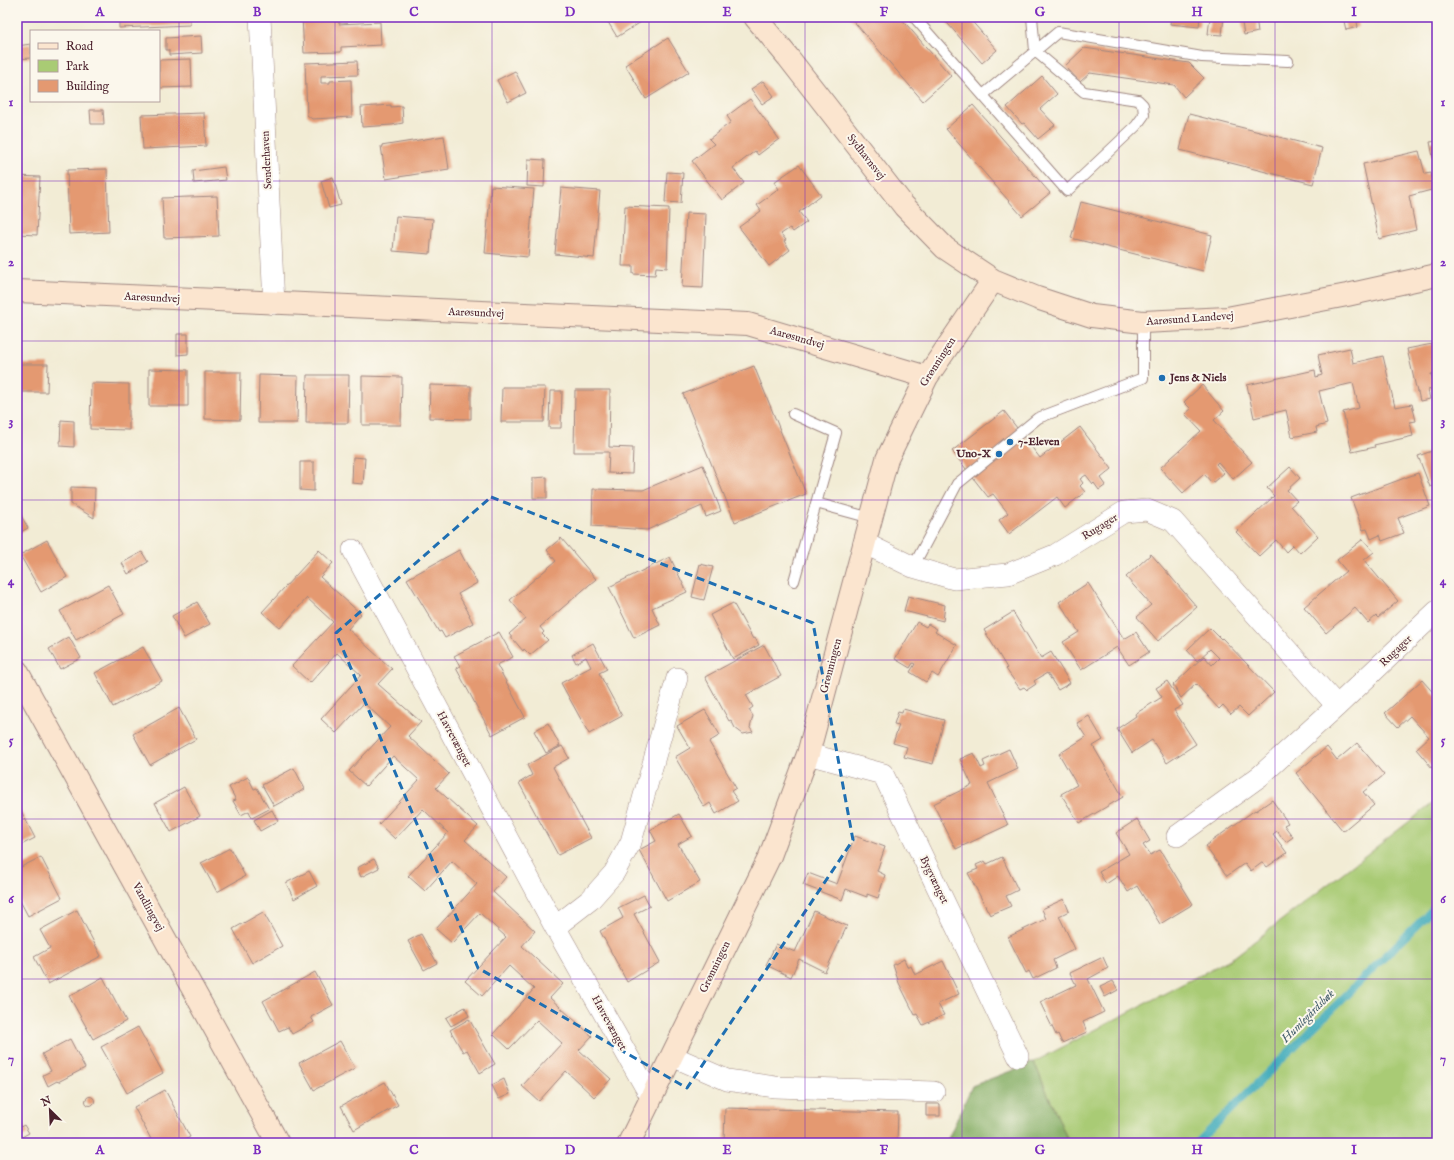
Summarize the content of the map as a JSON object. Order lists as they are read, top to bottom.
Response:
{
  "streets": {
    "street": [
      "Sydhavnsvej",
      "Sønderhaven",
      "Aarøsundvej",
      "Aarøsund Landevej",
      "Grønningen",
      "Rugager",
      "Havrevænget",
      "Bygvænget",
      "Vandlingvej"
    ]
  },
  "crossings": [
    ["Sydhavnsvej", "Aarøsund Landevej"],
    ["Sydhavnsvej", "Grønningen"],
    ["Sønderhaven", "Aarøsundvej"],
    ["Aarøsundvej", "Grønningen"],
    ["Aarøsund Landevej", "Grønningen"],
    ["Grønningen", "Rugager"],
    ["Grønningen", "Havrevænget"],
    ["Grønningen", "Bygvænget"]
  ],
  "water": ["Humlegårdsbæk"],
  "places": ["Jens & Niels", "7-Eleven", "Uno-X"],
  "legend": ["Road", "Park", "Building"],
  "north": "top left",
  "grid": {
    "columns": [
      "A",
      "B",
      "C",
      "D",
      "E",
      "F",
      "G",
      "H",
      "I"
    ],
    "rows": [
      "1",
      "2",
      "3",
      "4",
      "5",
      "6",
      "7"
    ]
  }
}
